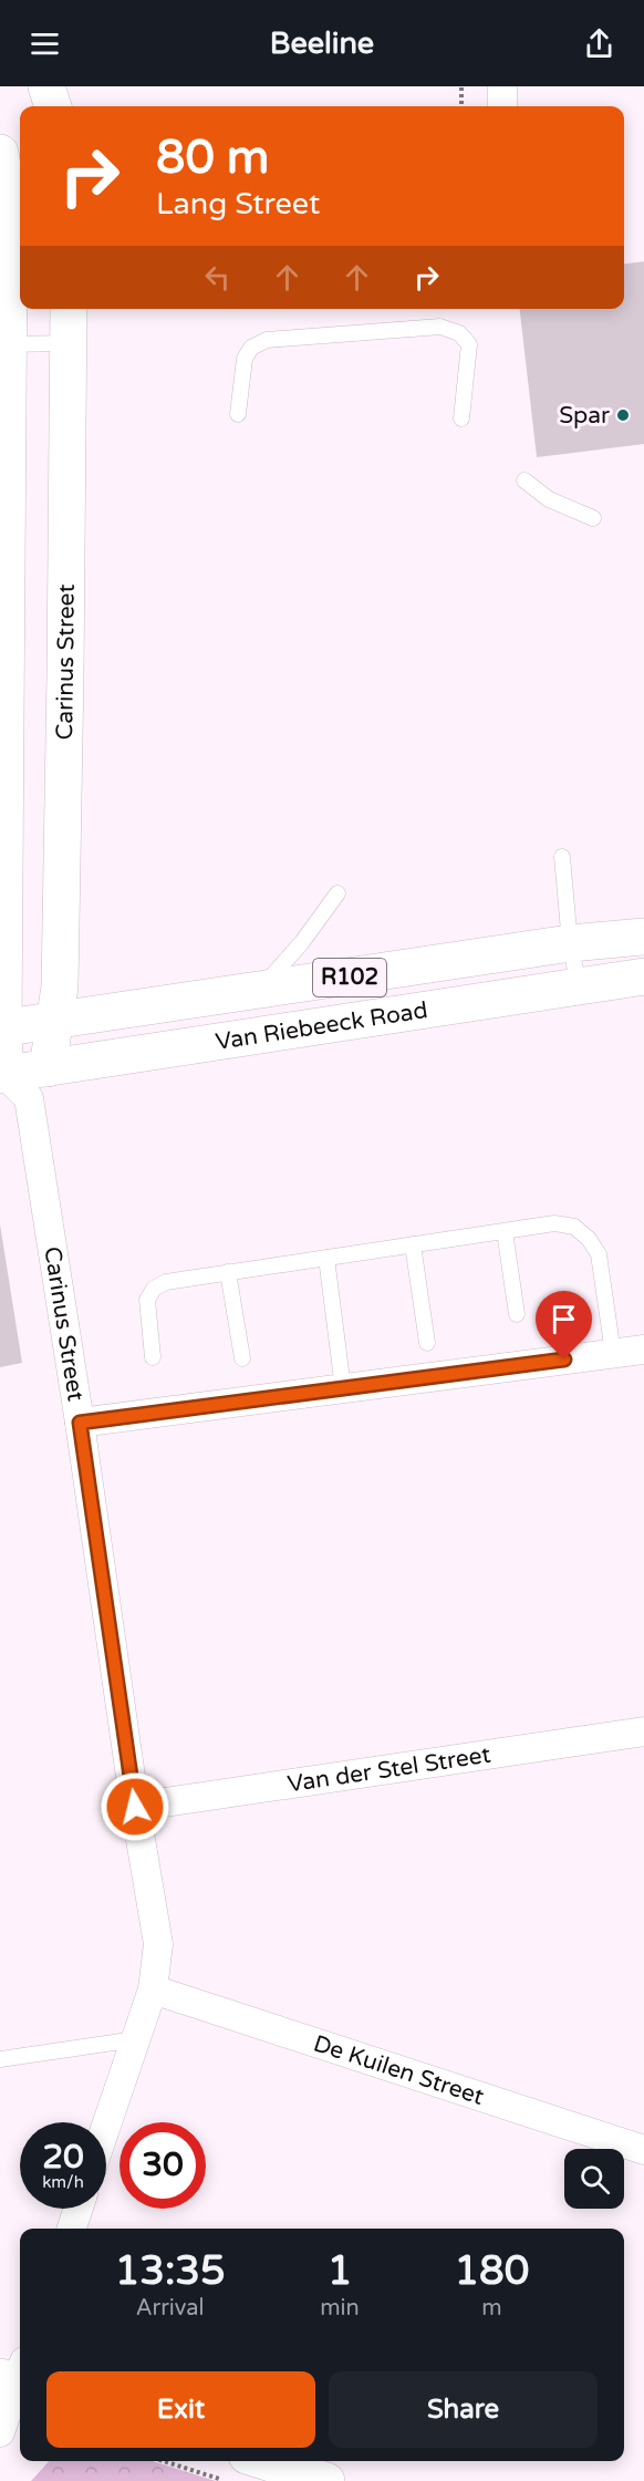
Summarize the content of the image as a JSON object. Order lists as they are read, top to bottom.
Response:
{
  "streets": {
    "street": [
      "Carinus Street",
      "R102",
      "Van Riebeeck Road",
      "Van der Stel Street",
      "De Kuilen Street"
    ]
  },
  "crossings": [
    ["Carinus Street", "Van Riebeeck Road"],
    ["Carinus Street", "Van der Stel Street"],
    ["Carinus Street", "De Kuilen Street"]
  ],
  "places": ["Spar"],
  "page": {
    "header": "Beeline",
    "turn": ["80 m", "Lang Street"],
    "speed": "20 km/h",
    "limit": "30",
    "eta": [
      "13:35",
      "Arrival",
      "1",
      "min",
      "180",
      "m"
    ],
    "buttons": ["Exit", "Share"]
  }
}
